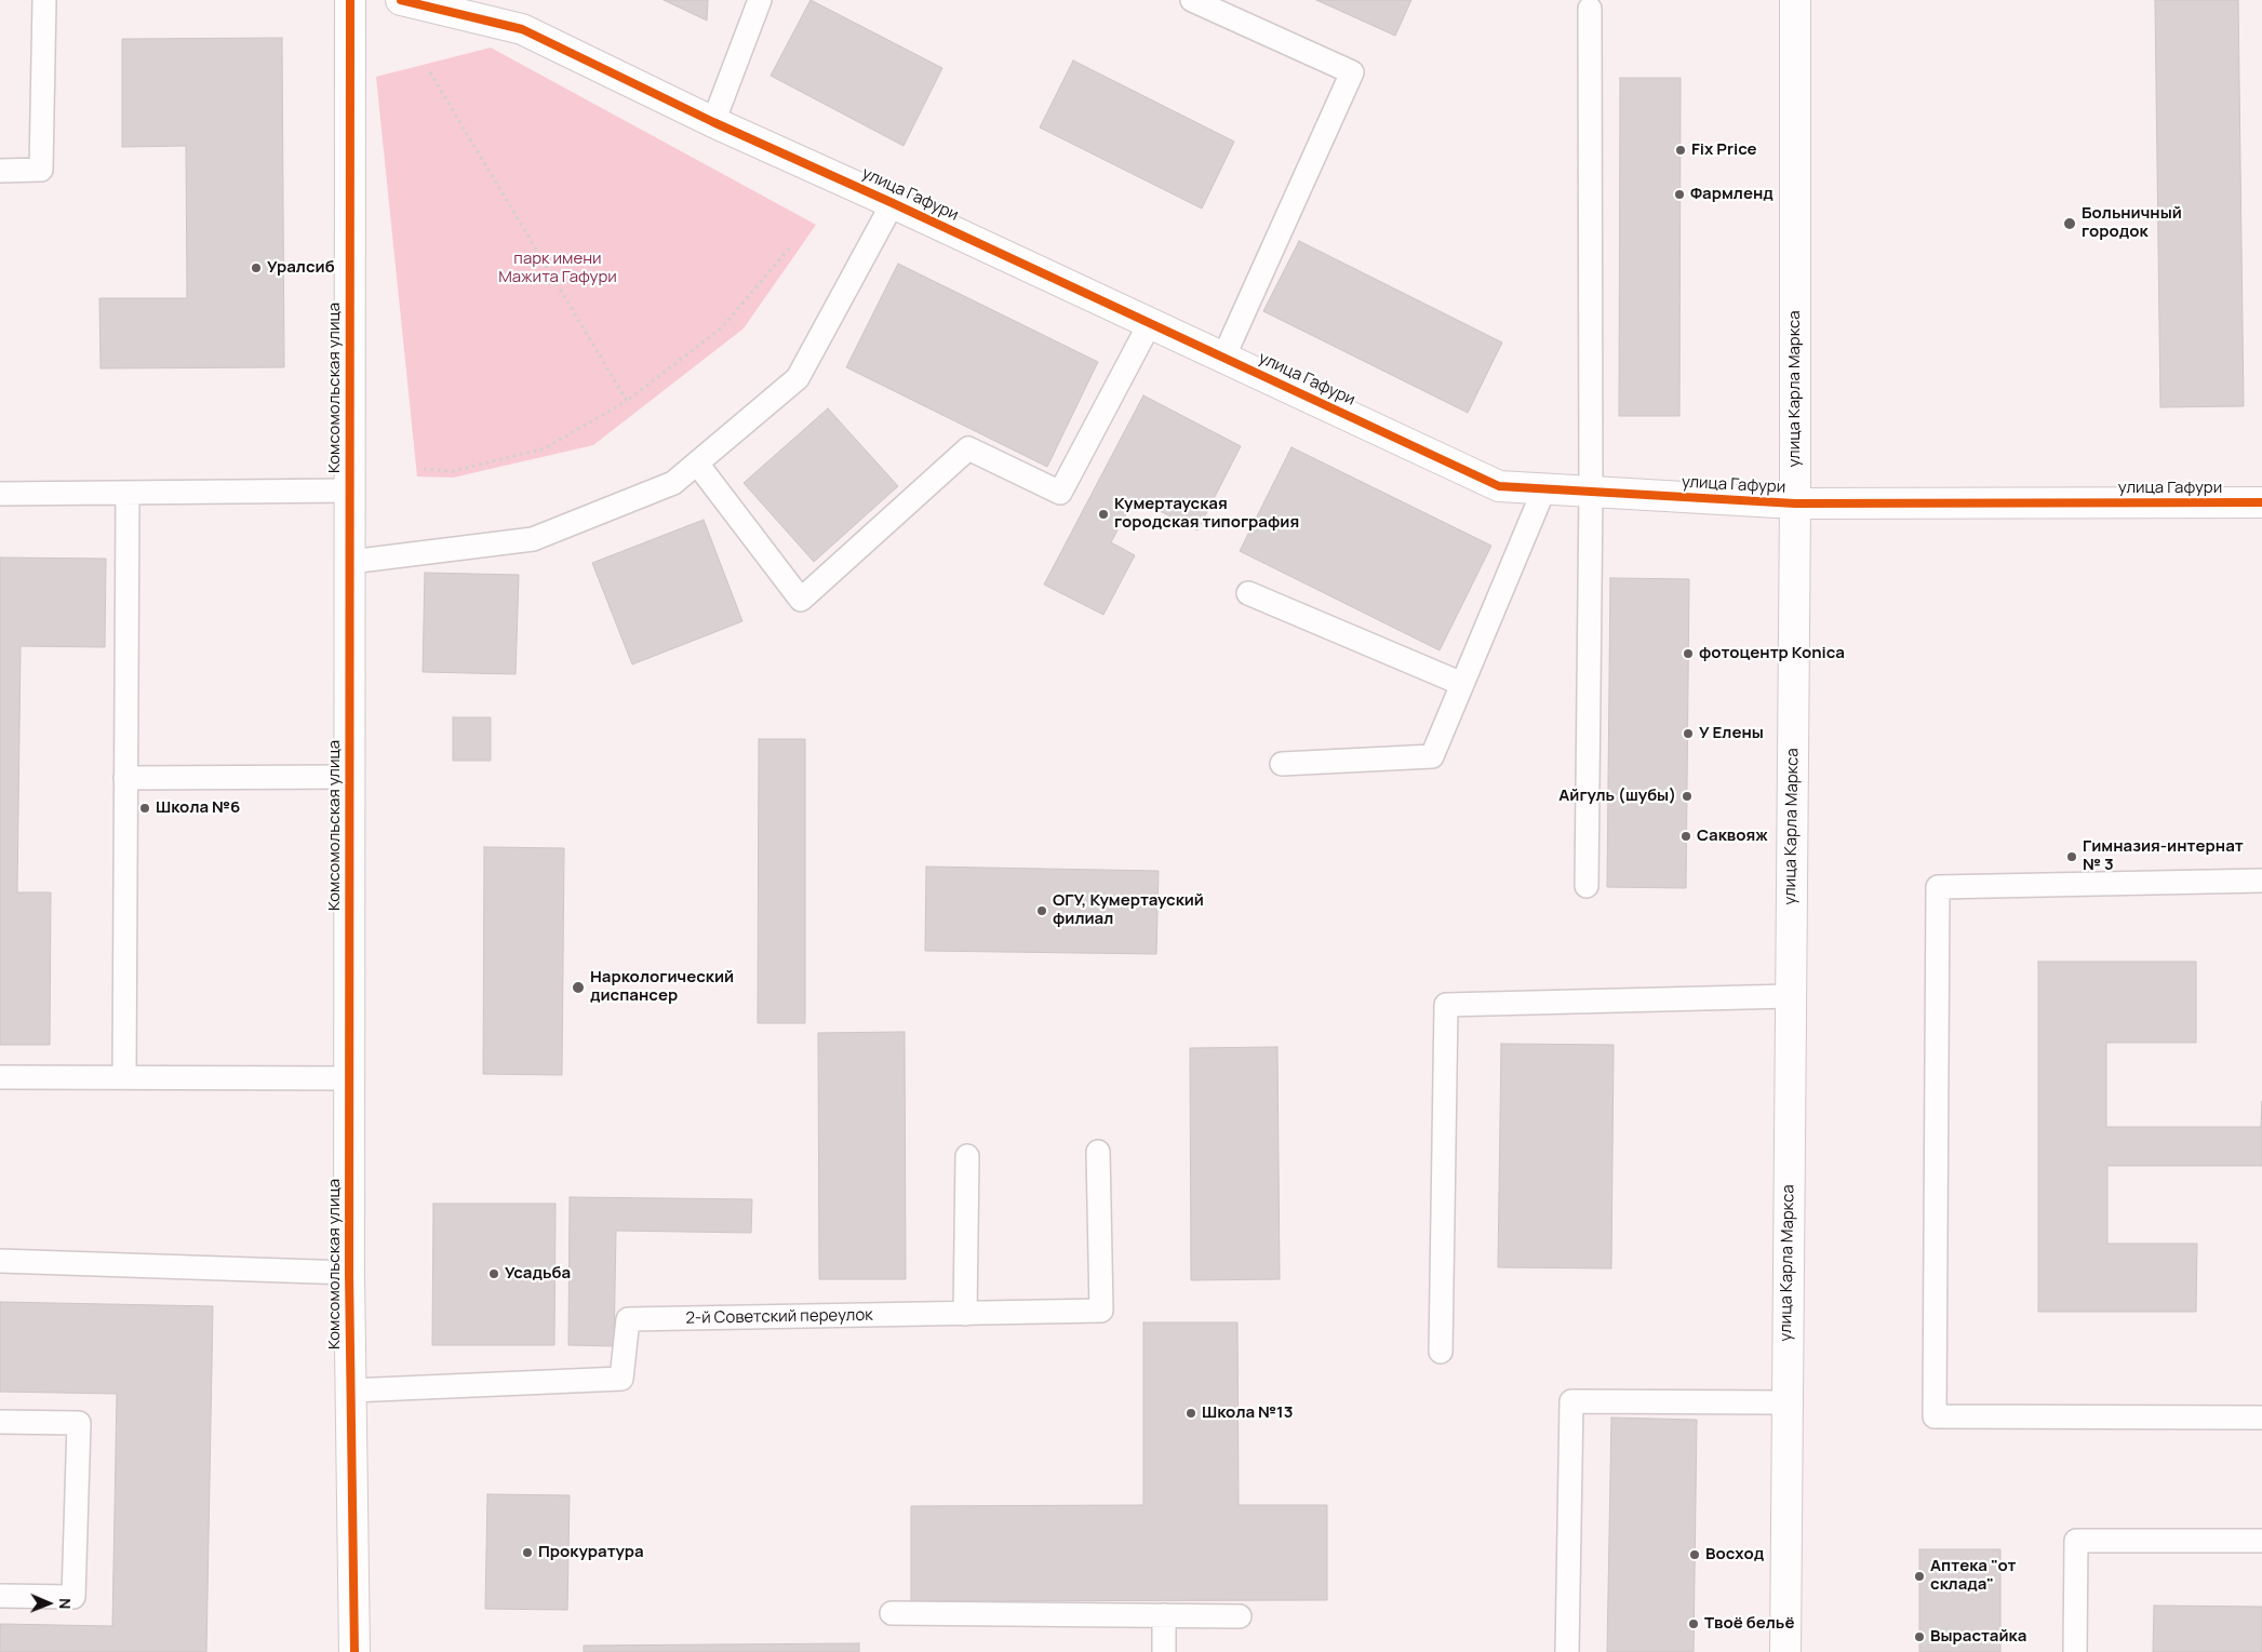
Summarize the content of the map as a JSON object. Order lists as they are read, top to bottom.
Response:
{
  "streets": {
    "street": ["улица Гафури", "Комсомольская улица", "улица Карла Маркса"],
    "lane": ["2-й Советский переулок"]
  },
  "crossings": [
    ["улица Гафури", "улица Карла Маркса"],
    ["Комсомольская улица", "2-й Советский переулок"]
  ],
  "parks": ["парк имени Мажита Гафури"],
  "places": [
    "Fix Price",
    "Фармленд",
    "Больничный городок",
    "Уралсиб",
    "Кумертауская городская типография",
    "фотоцентр Konica",
    "У Елены",
    "Айгуль (шубы)",
    "Школа №6",
    "Саквояж",
    "Гимназия-интернат № 3",
    "ОГУ, Кумертауский филиал",
    "Наркологический диспансер",
    "Усадьба",
    "Школа №13",
    "Прокуратура",
    "Восход",
    "Аптека \"от склада\"",
    "Твоё бельё",
    "Вырастайка"
  ],
  "north": "right"
}
